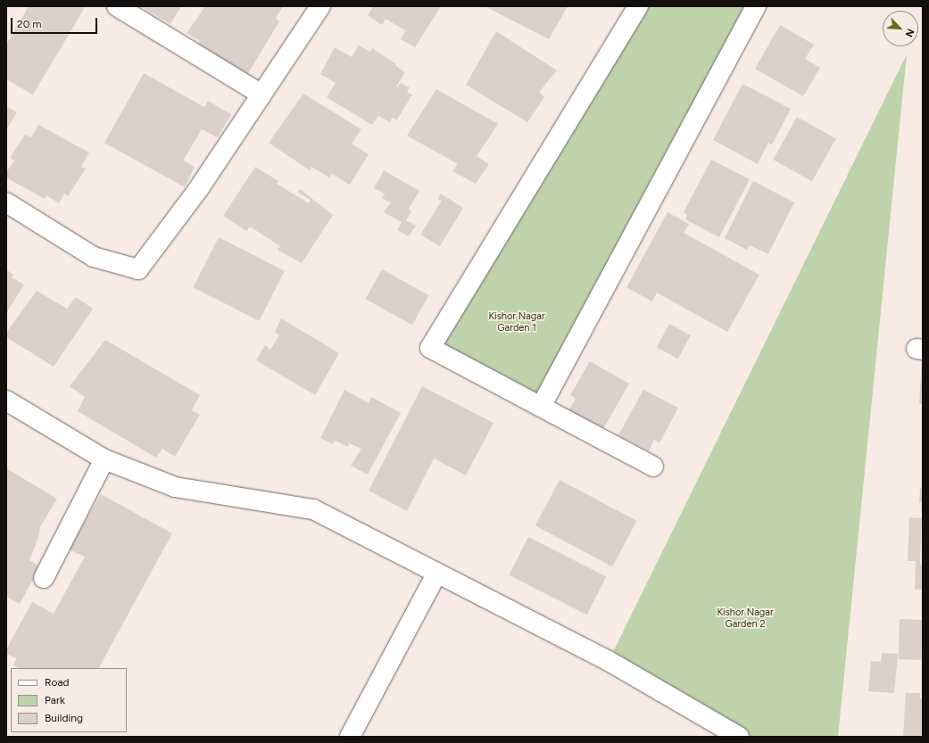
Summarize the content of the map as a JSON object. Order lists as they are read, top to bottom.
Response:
{
  "parks": ["Kishor Nagar Garden 1", "Kishor Nagar Garden 2"],
  "legend": ["Road", "Park", "Building"],
  "scale_bar": "20 m",
  "north": "bottom right"
}
